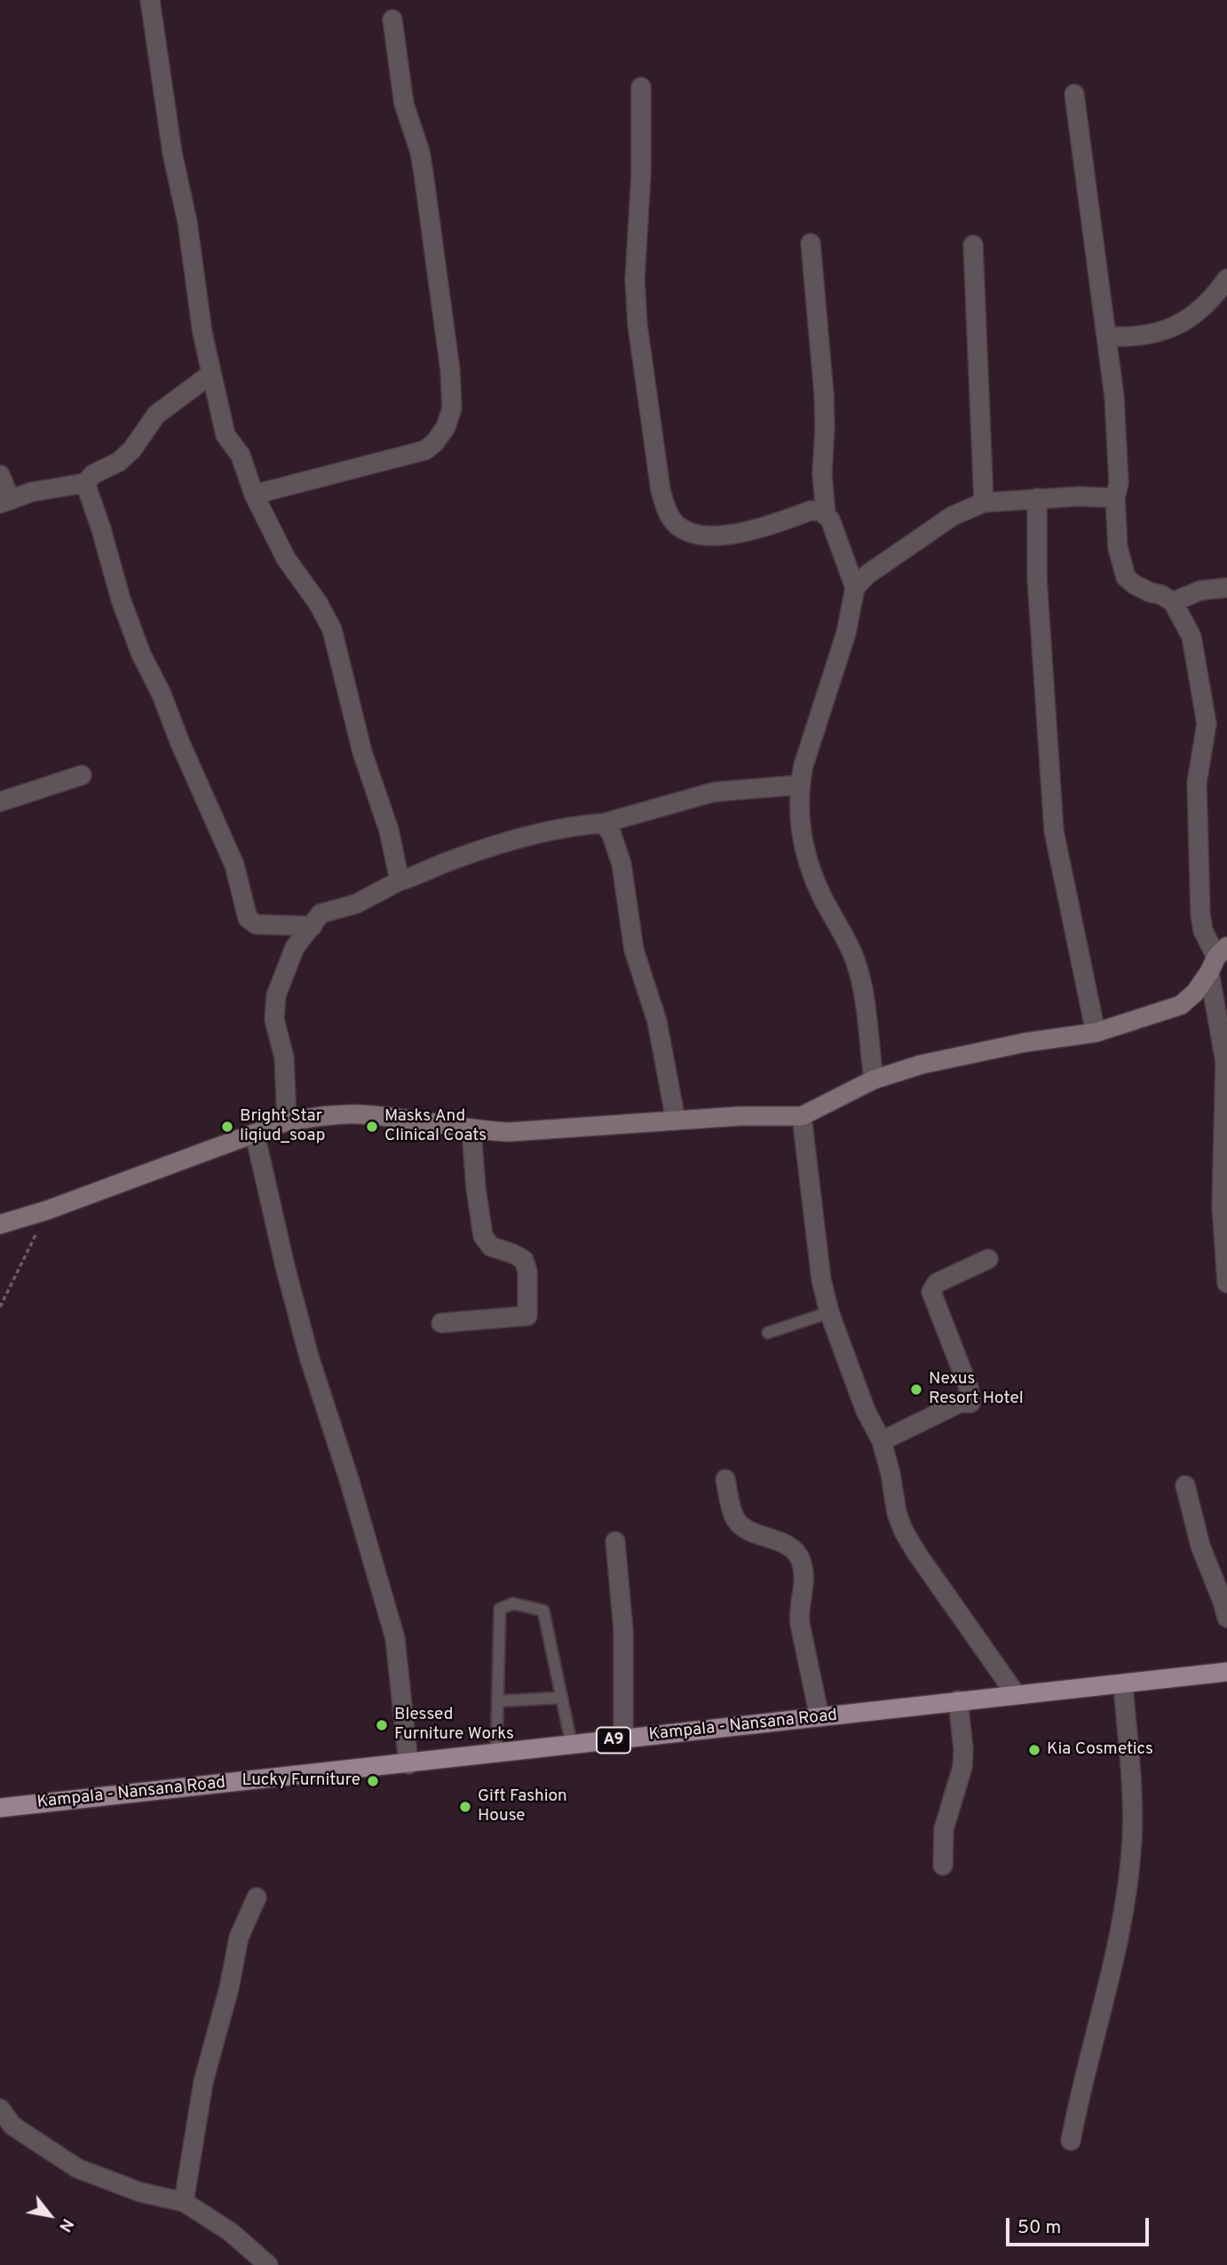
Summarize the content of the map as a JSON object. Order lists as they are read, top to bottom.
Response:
{
  "streets": {
    "main road": ["Kampala - Nansana Road", "A9"]
  },
  "places": [
    "Bright Star liqiud_soap",
    "Masks And Clinical Coats",
    "Nexus Resort Hotel",
    "Blessed Furniture Works",
    "Kia Cosmetics",
    "Lucky Furniture",
    "Gift Fashion House"
  ],
  "scale_bar": "50 m",
  "north": "bottom right"
}
